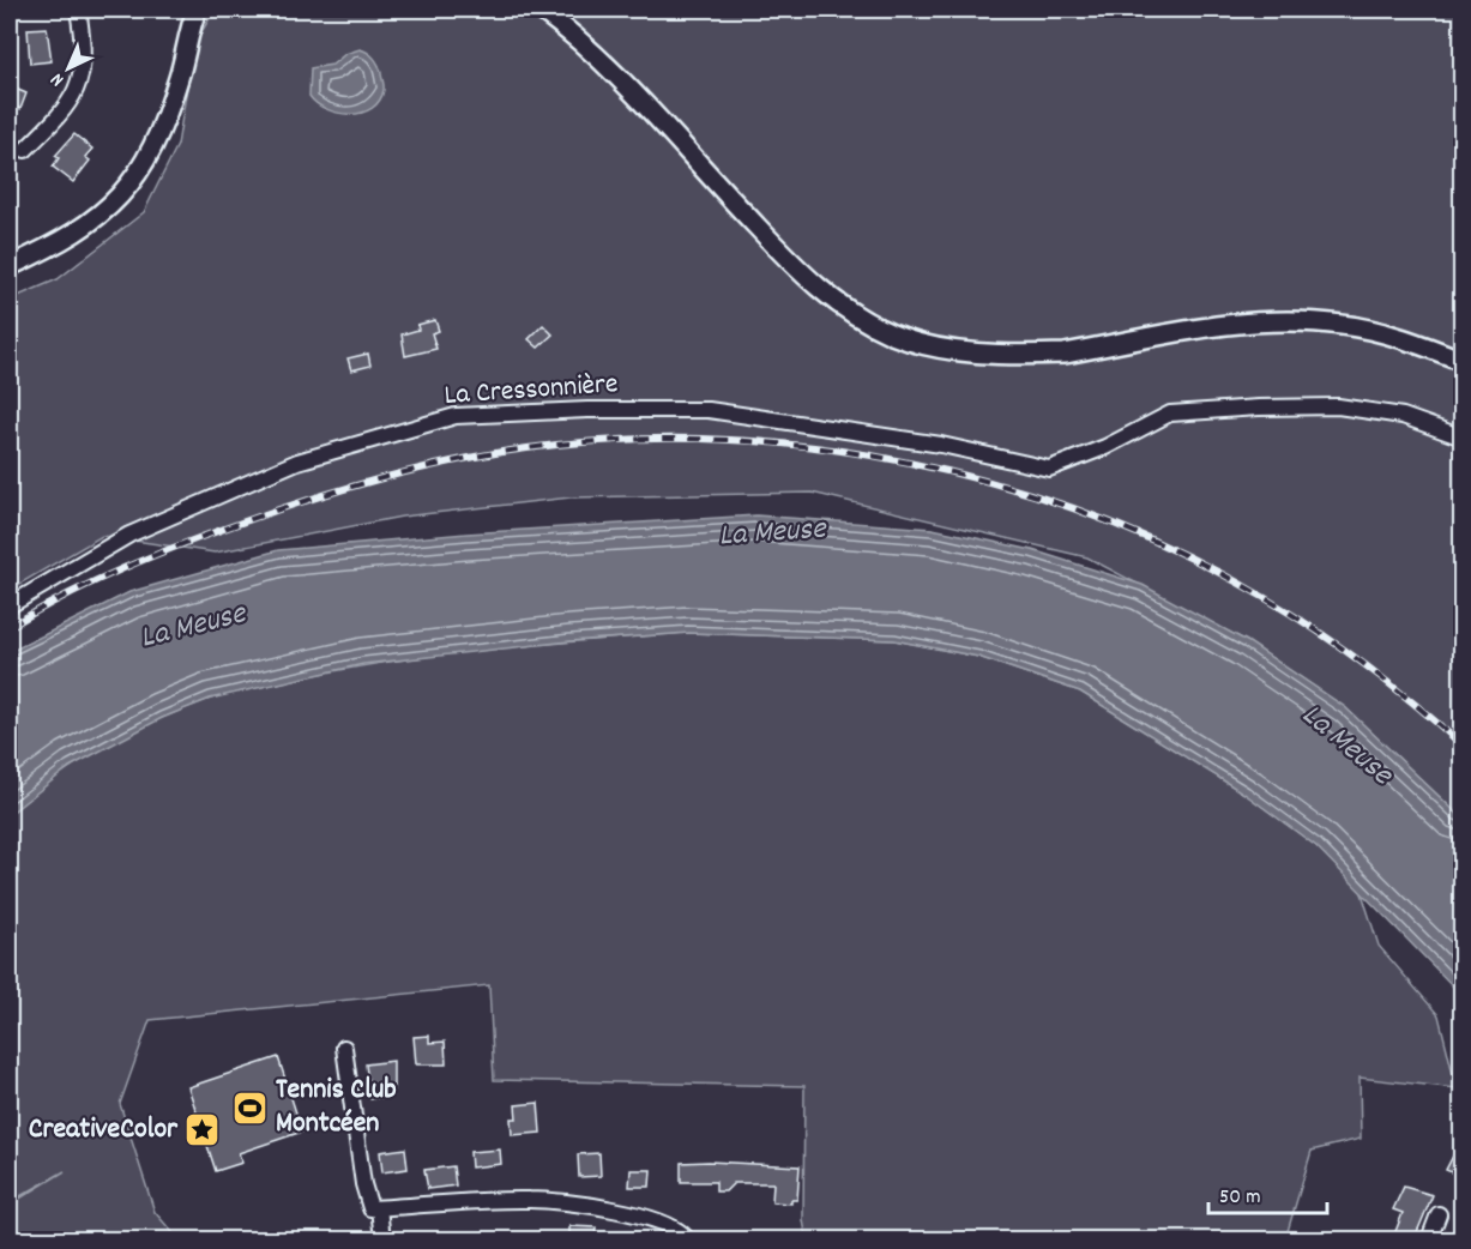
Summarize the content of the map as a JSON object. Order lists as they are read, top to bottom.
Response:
{
  "streets": {
    "street": ["La Cressonnière"]
  },
  "water": ["La Meuse"],
  "places": {
    "sports": ["Tennis Club Montcéen"],
    "place": ["CreativeColor"]
  },
  "scale_bar": "50 m",
  "north": "bottom left"
}
